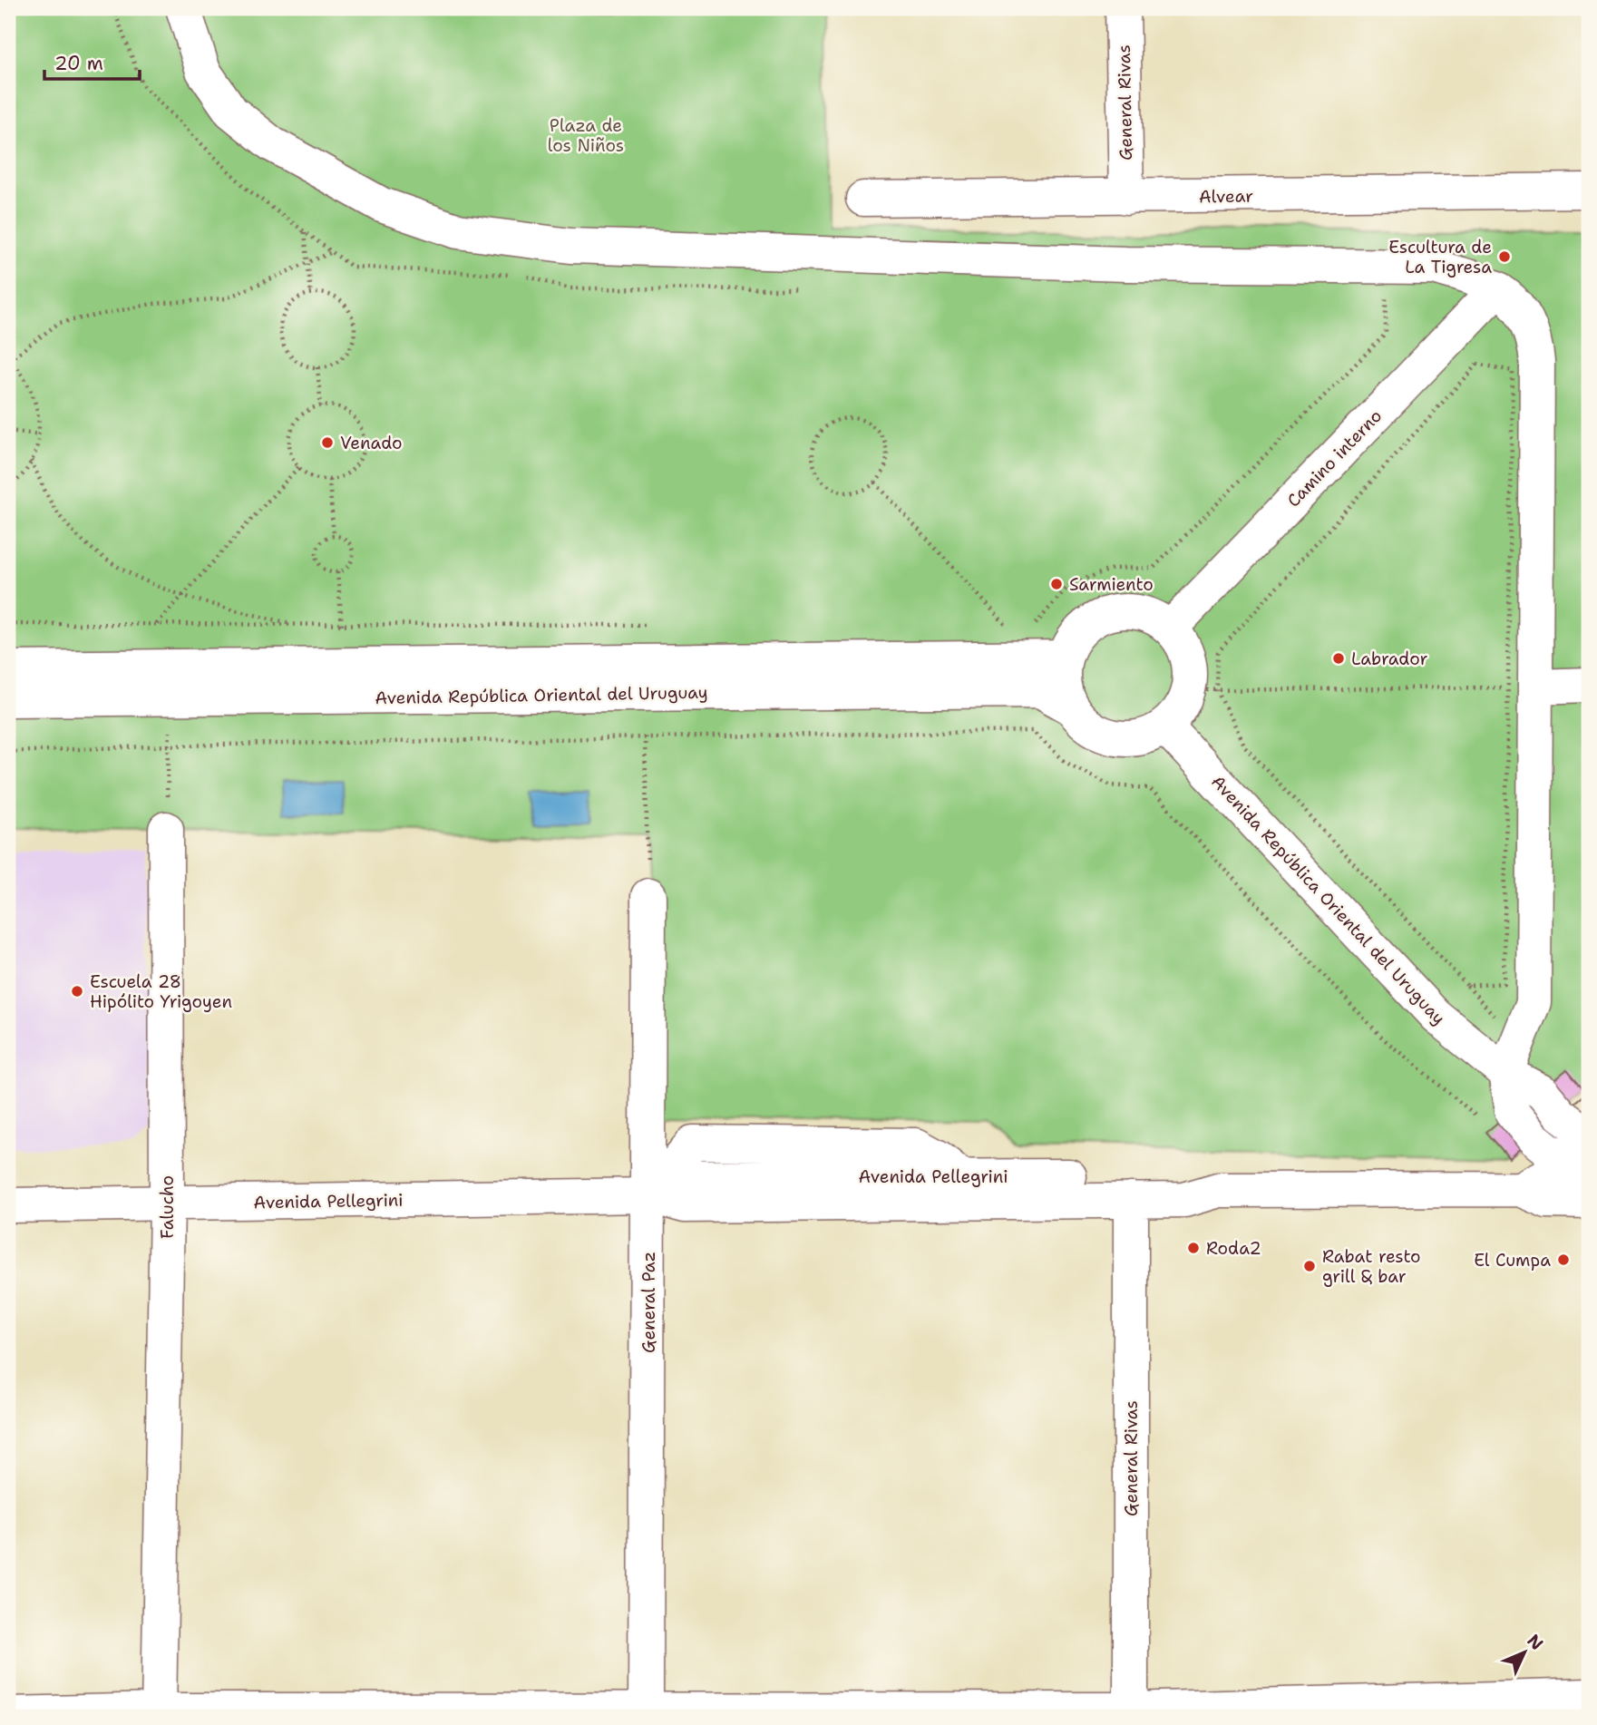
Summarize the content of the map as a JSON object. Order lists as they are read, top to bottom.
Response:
{
  "streets": {
    "street": [
      "General Rivas",
      "Alvear",
      "Camino interno",
      "Avenida República Oriental del Uruguay",
      "Avenida Pellegrini",
      "Falucho",
      "General Paz"
    ]
  },
  "crossings": [
    ["General Rivas", "Alvear"],
    ["General Rivas", "Avenida Pellegrini"],
    ["Camino interno", "Avenida República Oriental del Uruguay"],
    ["Avenida Pellegrini", "Falucho"],
    ["Avenida Pellegrini", "General Paz"]
  ],
  "parks": ["Plaza de los Niños"],
  "places": [
    "Escultura de La Tigresa",
    "Venado",
    "Sarmiento",
    "Labrador",
    "Escuela 28 Hipólito Yrigoyen",
    "Roda2",
    "El Cumpa",
    "Rabat resto grill & bar"
  ],
  "scale_bar": "20 m",
  "north": "top right"
}
